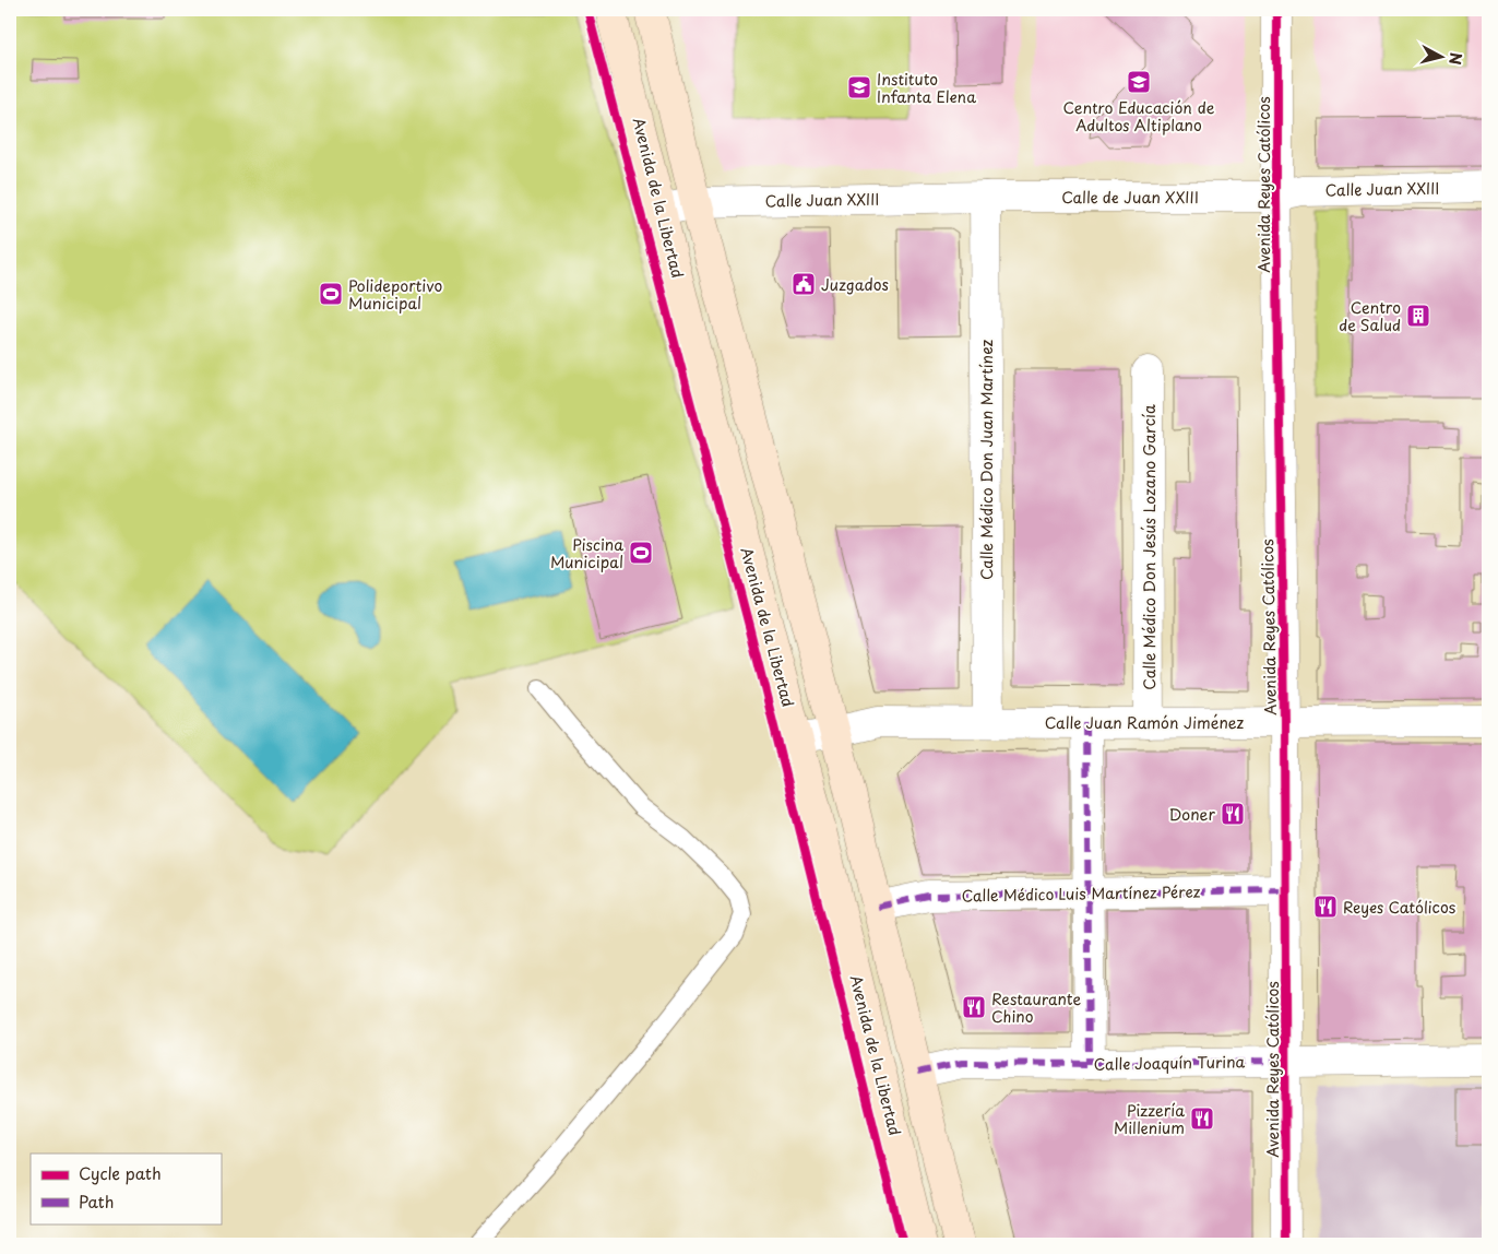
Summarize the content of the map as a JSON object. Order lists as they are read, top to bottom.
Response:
{
  "streets": {
    "main road": ["Avenida de la Libertad"],
    "street": [
      "Avenida Reyes Católicos",
      "Calle Juan XXIII",
      "Calle de Juan XXIII",
      "Calle Médico Don Juan Martínez",
      "Calle Médico Don Jesús Lozano García",
      "Calle Juan Ramón Jiménez",
      "Calle Médico Luis Martínez Pérez",
      "Calle Joaquín Turina"
    ]
  },
  "crossings": [
    ["Avenida Reyes Católicos", "Calle Juan XXIII"],
    ["Avenida Reyes Católicos", "Calle de Juan XXIII"],
    ["Avenida Reyes Católicos", "Calle Juan Ramón Jiménez"],
    ["Avenida Reyes Católicos", "Calle Médico Luis Martínez Pérez"],
    ["Avenida Reyes Católicos", "Calle Joaquín Turina"],
    ["Calle Juan XXIII", "Calle de Juan XXIII"],
    ["Calle Juan XXIII", "Avenida de la Libertad"],
    ["Calle Juan XXIII", "Calle Médico Don Juan Martínez"],
    ["Calle de Juan XXIII", "Calle Médico Don Juan Martínez"],
    ["Avenida de la Libertad", "Calle Juan Ramón Jiménez"],
    ["Calle Médico Don Juan Martínez", "Calle Juan Ramón Jiménez"],
    ["Calle Médico Don Jesús Lozano García", "Calle Juan Ramón Jiménez"]
  ],
  "places": {
    "school or university": ["Centro Educación de Adultos Altiplano", "Instituto Infanta Elena"],
    "public building": ["Juzgados"],
    "sports": ["Polideportivo Municipal", "Piscina Municipal"],
    "building": ["Centro de Salud"],
    "restaurant": [
      "Doner",
      "Reyes Católicos",
      "Restaurante Chino",
      "Pizzería Millenium"
    ]
  },
  "legend": ["Cycle path", "Path"],
  "north": "right"
}
